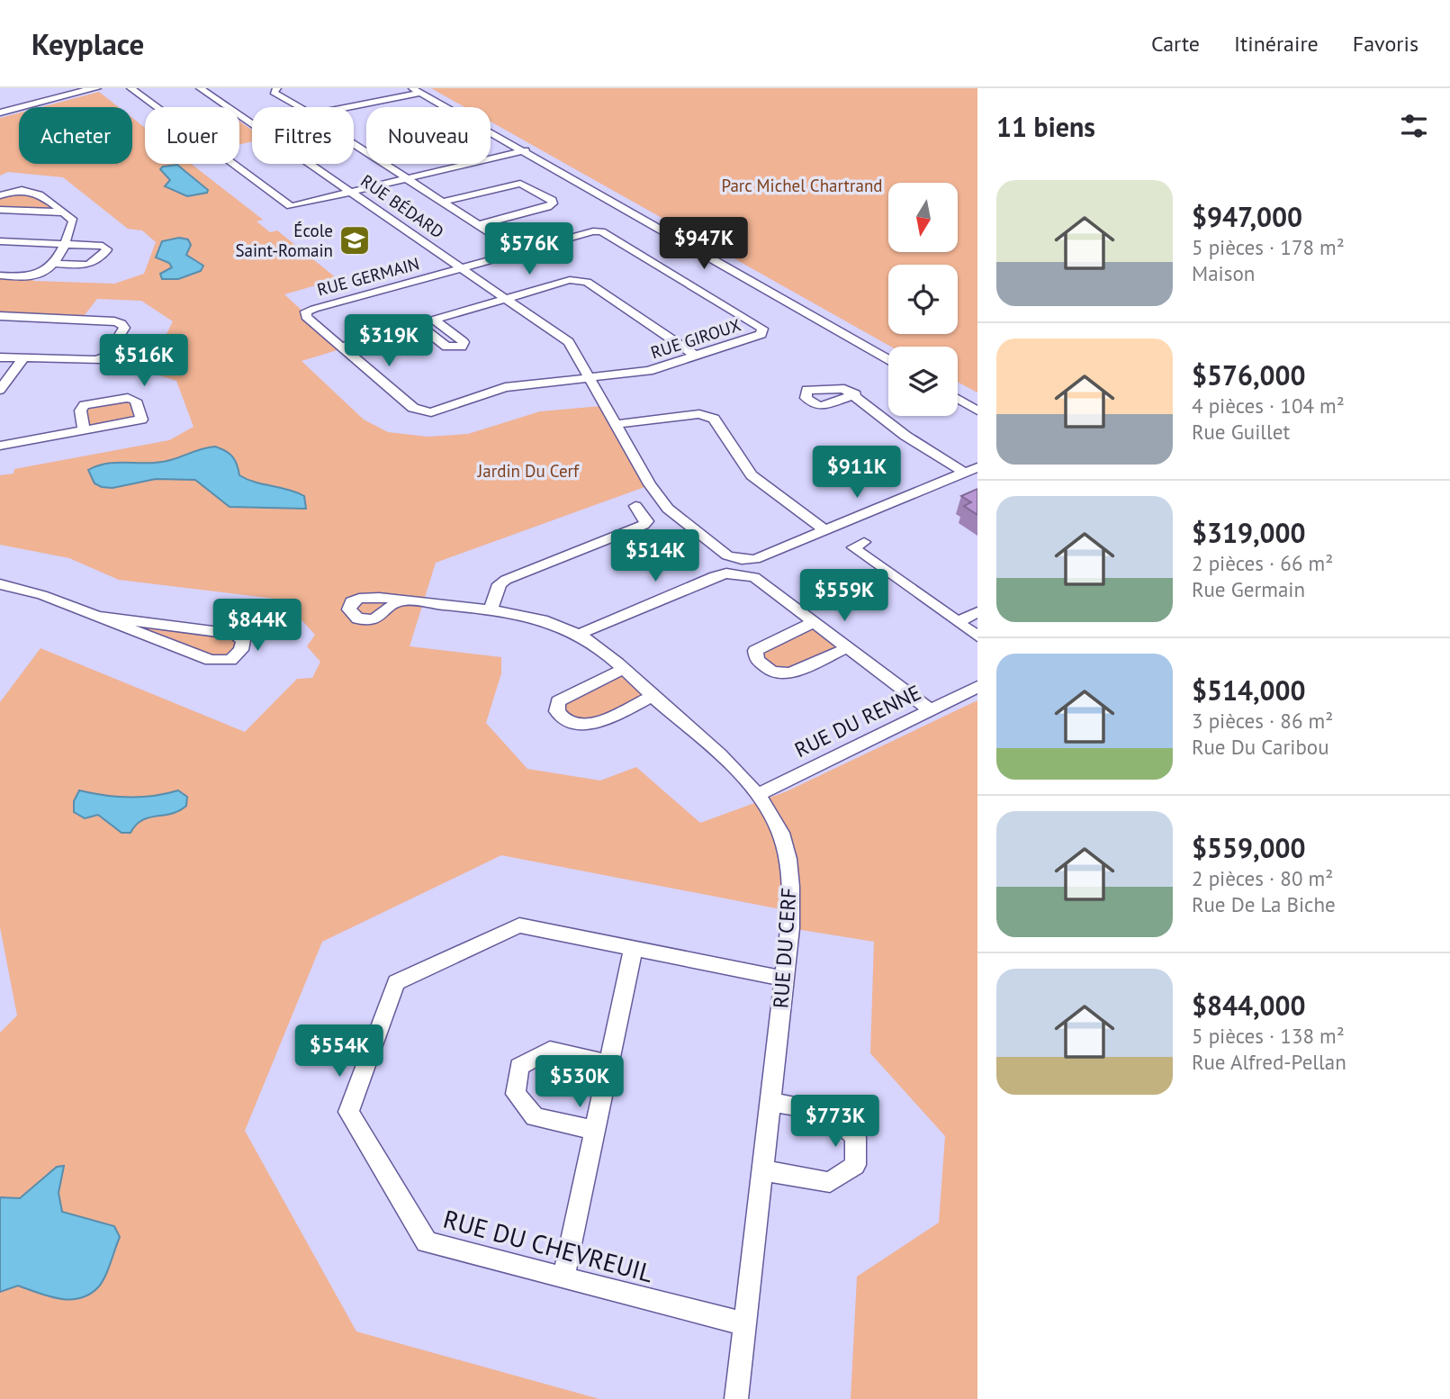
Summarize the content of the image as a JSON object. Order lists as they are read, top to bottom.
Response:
{
  "streets": {
    "street": [
      "RUE BÉDARD",
      "RUE GERMAIN",
      "RUE GIROUX",
      "RUE DU RENNE",
      "RUE DU CERF",
      "RUE DU CHEVREUIL"
    ]
  },
  "crossings": [
    ["RUE BÉDARD", "RUE GERMAIN"],
    ["RUE BÉDARD", "RUE GIROUX"],
    ["RUE BÉDARD", "RUE DU RENNE"],
    ["RUE GERMAIN", "RUE GIROUX"],
    ["RUE DU RENNE", "RUE DU CERF"],
    ["RUE DU CERF", "RUE DU CHEVREUIL"]
  ],
  "parks": ["Parc Michel Chartrand", "Jardin Du Cerf"],
  "places": {
    "school or university": ["École Saint-Romain"]
  },
  "north": "bottom",
  "page": {
    "header": "Keyplace",
    "nav": ["Carte", "Itinéraire", "Favoris"],
    "heading": "11 biens",
    "chip": [
      "Acheter",
      "Louer",
      "Filtres",
      "Nouveau"
    ],
    "list": [
      {
        "name": "$947,000",
        "note": "5 pièces · 178 m² · Maison"
      },
      {
        "name": "$576,000",
        "note": "4 pièces · 104 m² · Rue Guillet"
      },
      {
        "name": "$319,000",
        "note": "2 pièces · 66 m² · Rue Germain"
      },
      {
        "name": "$514,000",
        "note": "3 pièces · 86 m² · Rue Du Caribou"
      },
      {
        "name": "$559,000",
        "note": "2 pièces · 80 m² · Rue De La Biche"
      },
      {
        "name": "$844,000",
        "note": "5 pièces · 138 m² · Rue Alfred-Pellan"
      }
    ],
    "price": [
      "$947K",
      "$576K",
      "$319K",
      "$516K",
      "$911K",
      "$514K",
      "$559K",
      "$844K",
      "$554K",
      "$530K",
      "$773K"
    ]
  }
}
